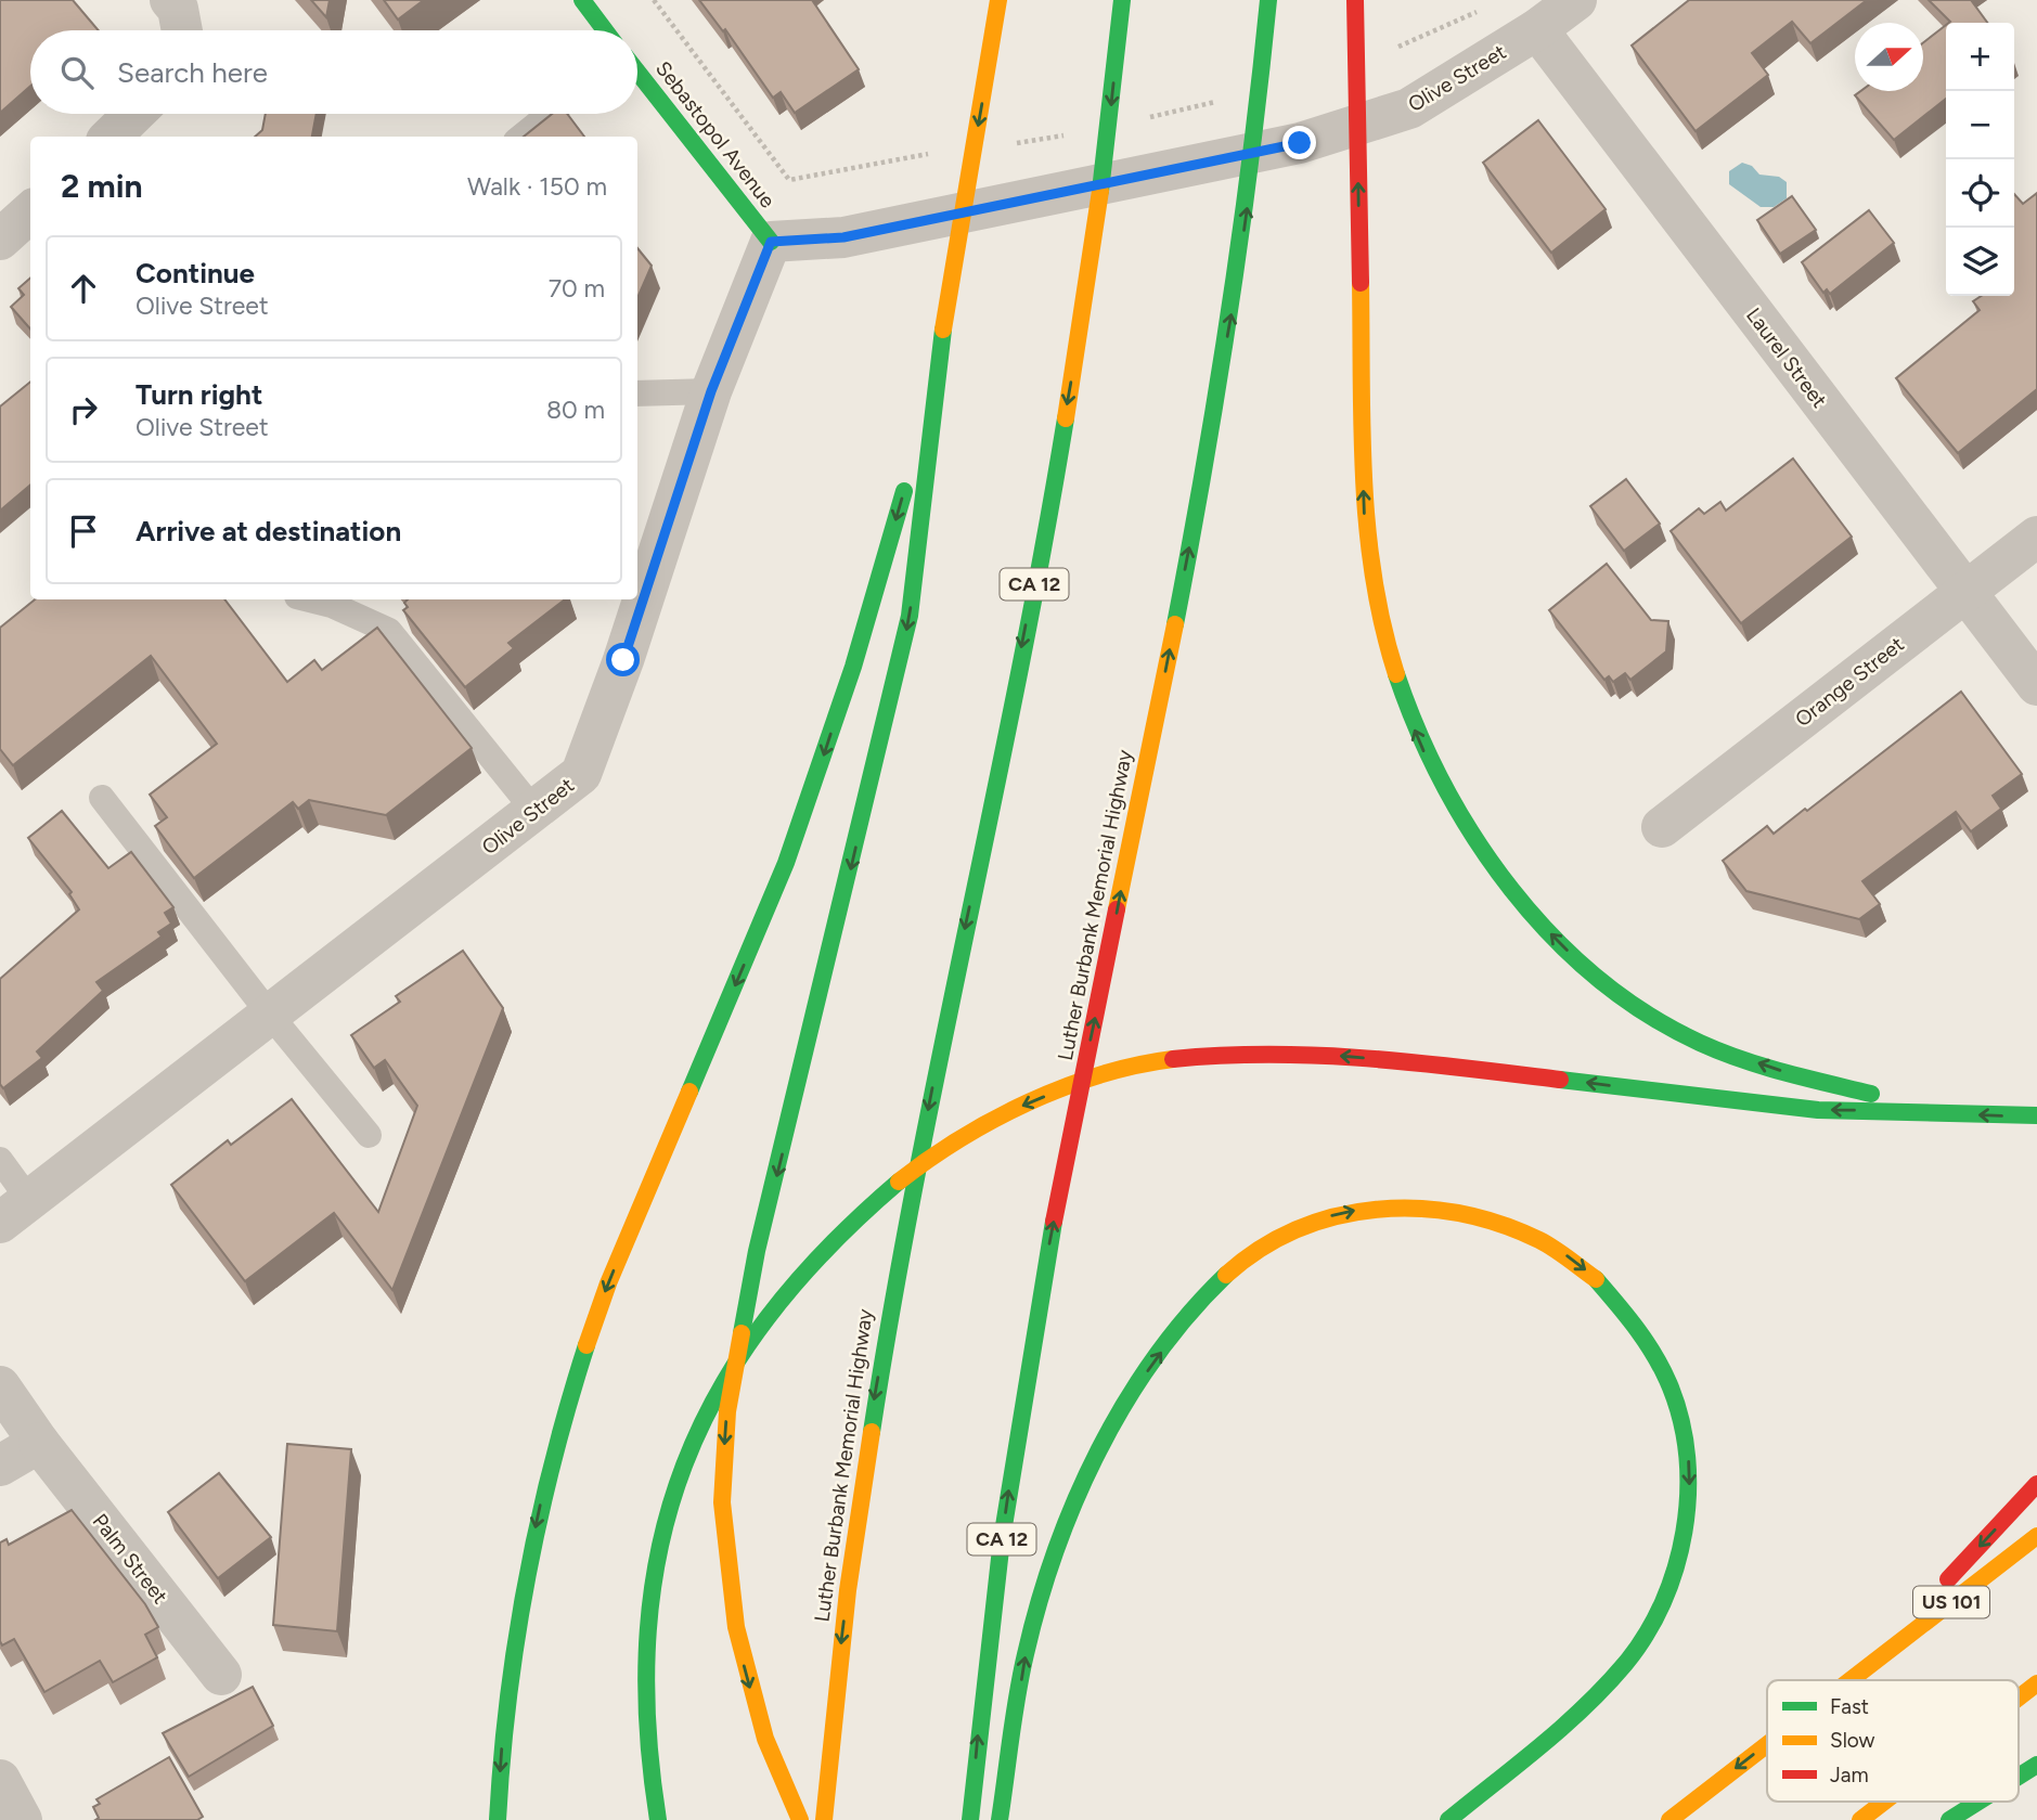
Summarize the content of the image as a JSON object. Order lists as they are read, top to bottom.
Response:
{
  "streets": {
    "main road": [
      "Sebastopol Avenue",
      "CA 12",
      "Luther Burbank Memorial Highway",
      "US 101"
    ],
    "street": [
      "Olive Street",
      "Laurel Street",
      "Orange Street",
      "Palm Street"
    ]
  },
  "crossings": [
    ["Olive Street", "Sebastopol Avenue"],
    ["Olive Street", "Laurel Street"],
    ["Laurel Street", "Orange Street"]
  ],
  "legend": ["Fast", "Slow", "Jam"],
  "north": "right",
  "page": {
    "map_buttons": ["+", "−"],
    "search": "Search here",
    "heading": ["2 min", "Walk · 150 m"],
    "list": [
      ["Continue", "Olive Street", "70 m"],
      ["Turn right", "Olive Street", "80 m"],
      "Arrive at destination"
    ]
  }
}
